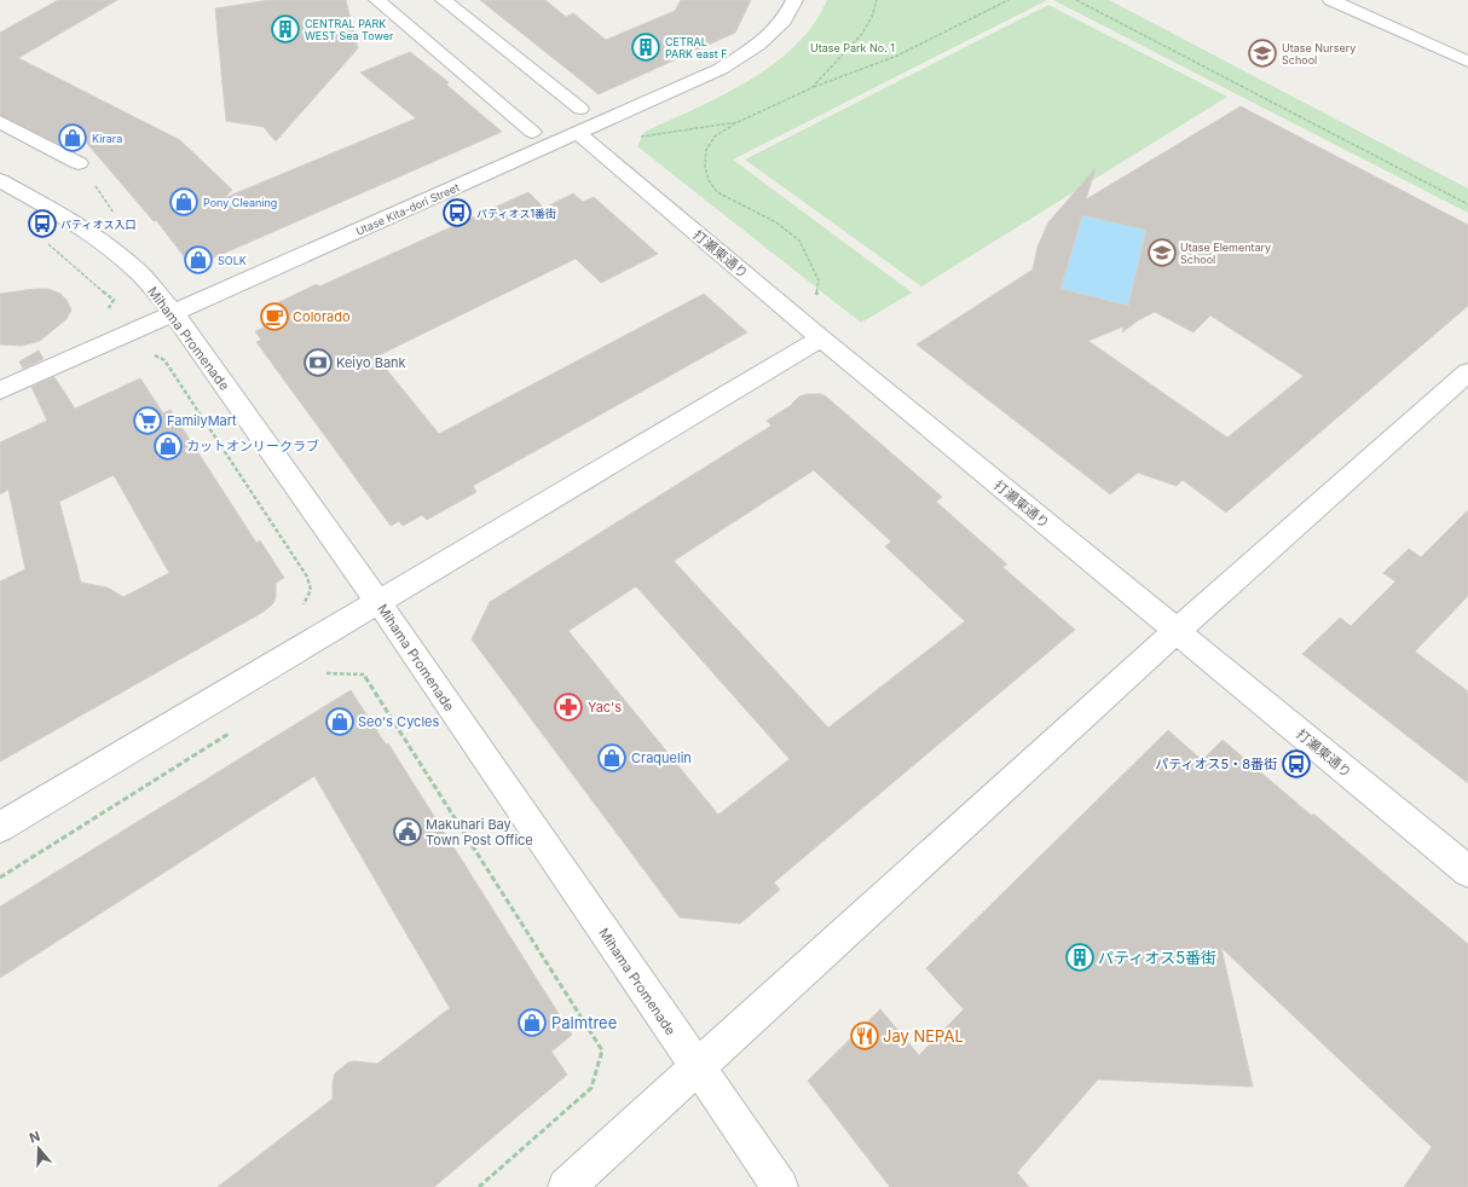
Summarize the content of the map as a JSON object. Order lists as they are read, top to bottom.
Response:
{
  "streets": {
    "street": ["Utase Kita-dori Street", "打瀬東通り", "Mihama Promenade"]
  },
  "crossings": [
    ["Utase Kita-dori Street", "打瀬東通り"],
    ["Utase Kita-dori Street", "Mihama Promenade"]
  ],
  "parks": ["Utase Park No. 1"],
  "places": {
    "building": ["CENTRAL PARK WEST Sea Tower", "CETRAL PARK east F", "パティオス5番街"],
    "school or university": ["Utase Nursery School", "Utase Elementary School"],
    "shop": [
      "Kirara",
      "Pony Cleaning",
      "SOLK",
      "カットオンリークラブ",
      "Seo's Cycles",
      "Craquelin",
      "Palmtree"
    ],
    "bus stop": ["パティオス1番街", "パティオス入口", "パティオス5・8番街"],
    "cafe": ["Colorado"],
    "bank": ["Keiyo Bank"],
    "supermarket": ["FamilyMart"],
    "pharmacy": ["Yac's"],
    "public building": ["Makuhari Bay Town Post Office"],
    "restaurant": ["Jay NEPAL"]
  },
  "north": "top"
}
